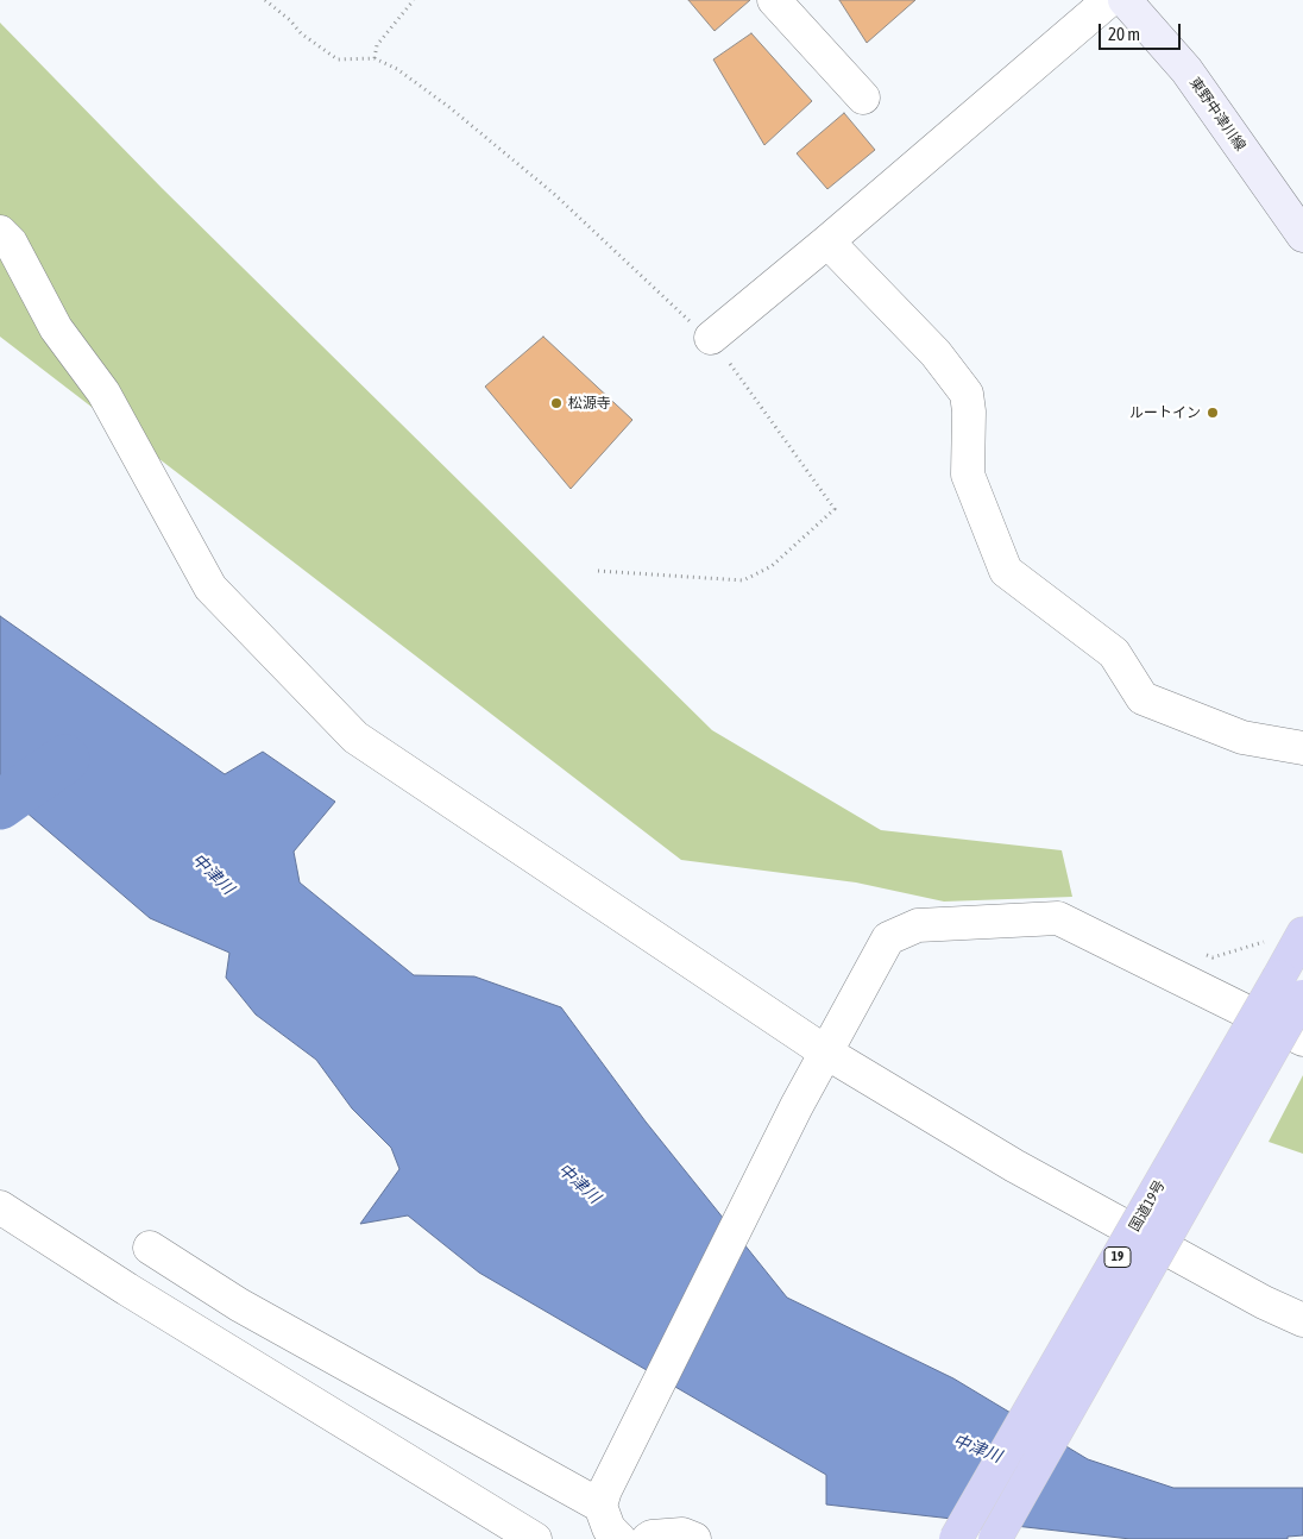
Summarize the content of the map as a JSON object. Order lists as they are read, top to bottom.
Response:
{
  "streets": {
    "highway": ["国道19号", "19"],
    "main road": ["東野中津川線"]
  },
  "water": ["中津川"],
  "places": ["松源寺", "ルートイン"],
  "scale_bar": "20 m"
}
